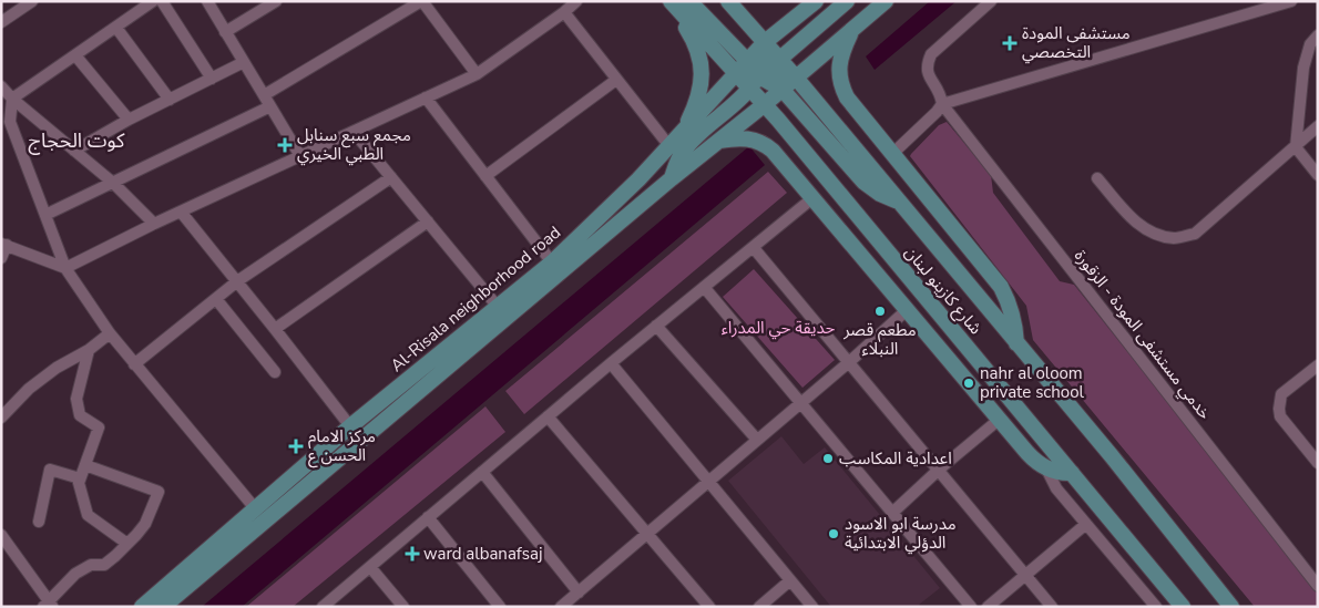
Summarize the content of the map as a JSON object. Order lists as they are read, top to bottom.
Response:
{
  "streets": {
    "main road": ["شارع كازينو لبنان", "Al-Risala neighborhood road"],
    "street": ["خدمي مستشفى المودة - الزقورة"]
  },
  "crossings": [
    ["شارع كازينو لبنان", "Al-Risala neighborhood road"]
  ],
  "districts": ["كوت الحجاج"],
  "parks": ["حديقة حي المدراء"],
  "places": {
    "health": [
      "مستشفى المودة التخصصي",
      "مجمع سبع سنابل الطبي الخيري",
      "مركز الامام الحسن ع",
      "ward albanafsaj"
    ],
    "other": [
      "مطعم قصر النبلاء",
      "nahr al oloom private school",
      "اعدادية المكاسب",
      "مدرسة ابو الاسود الدؤلي الابتدائية"
    ]
  }
}
